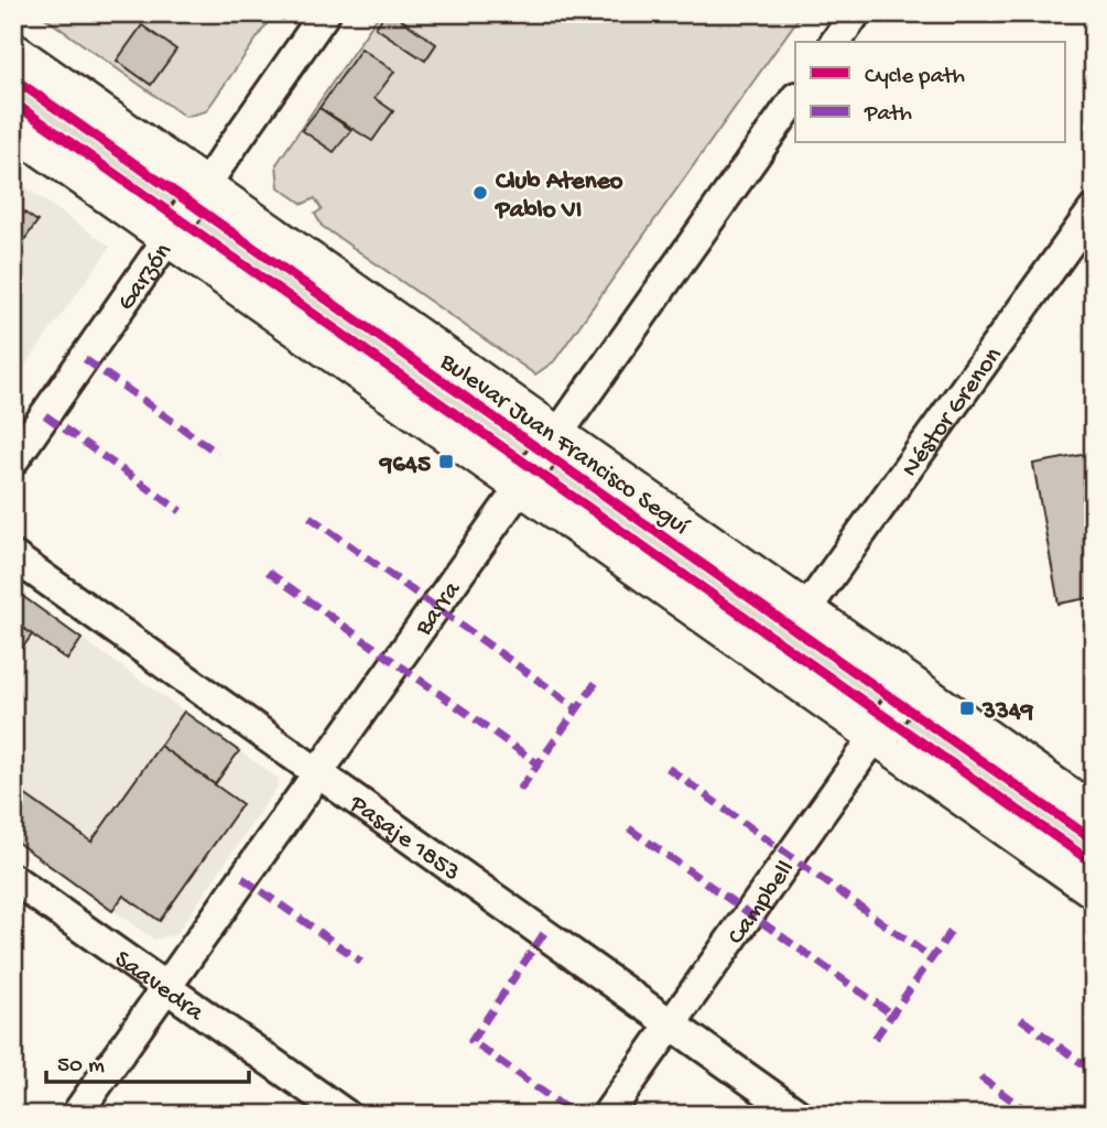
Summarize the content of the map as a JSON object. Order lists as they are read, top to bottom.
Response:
{
  "streets": {
    "main road": ["Bulevar Juan Francisco Seguí"],
    "street": [
      "Garzón",
      "Néstor Grenon",
      "Barra",
      "Pasaje 1853",
      "Campbell",
      "Saavedra"
    ]
  },
  "crossings": [
    ["Garzón", "Bulevar Juan Francisco Seguí"],
    ["Néstor Grenon", "Bulevar Juan Francisco Seguí"],
    ["Bulevar Juan Francisco Seguí", "Barra"],
    ["Bulevar Juan Francisco Seguí", "Campbell"],
    ["Barra", "Pasaje 1853"],
    ["Barra", "Saavedra"],
    ["Pasaje 1853", "Campbell"]
  ],
  "places": {
    "other": ["Club Ateneo Pablo VI"],
    "transit": ["9645", "3349"]
  },
  "legend": ["Cycle path", "Path"],
  "scale_bar": "50 m"
}
